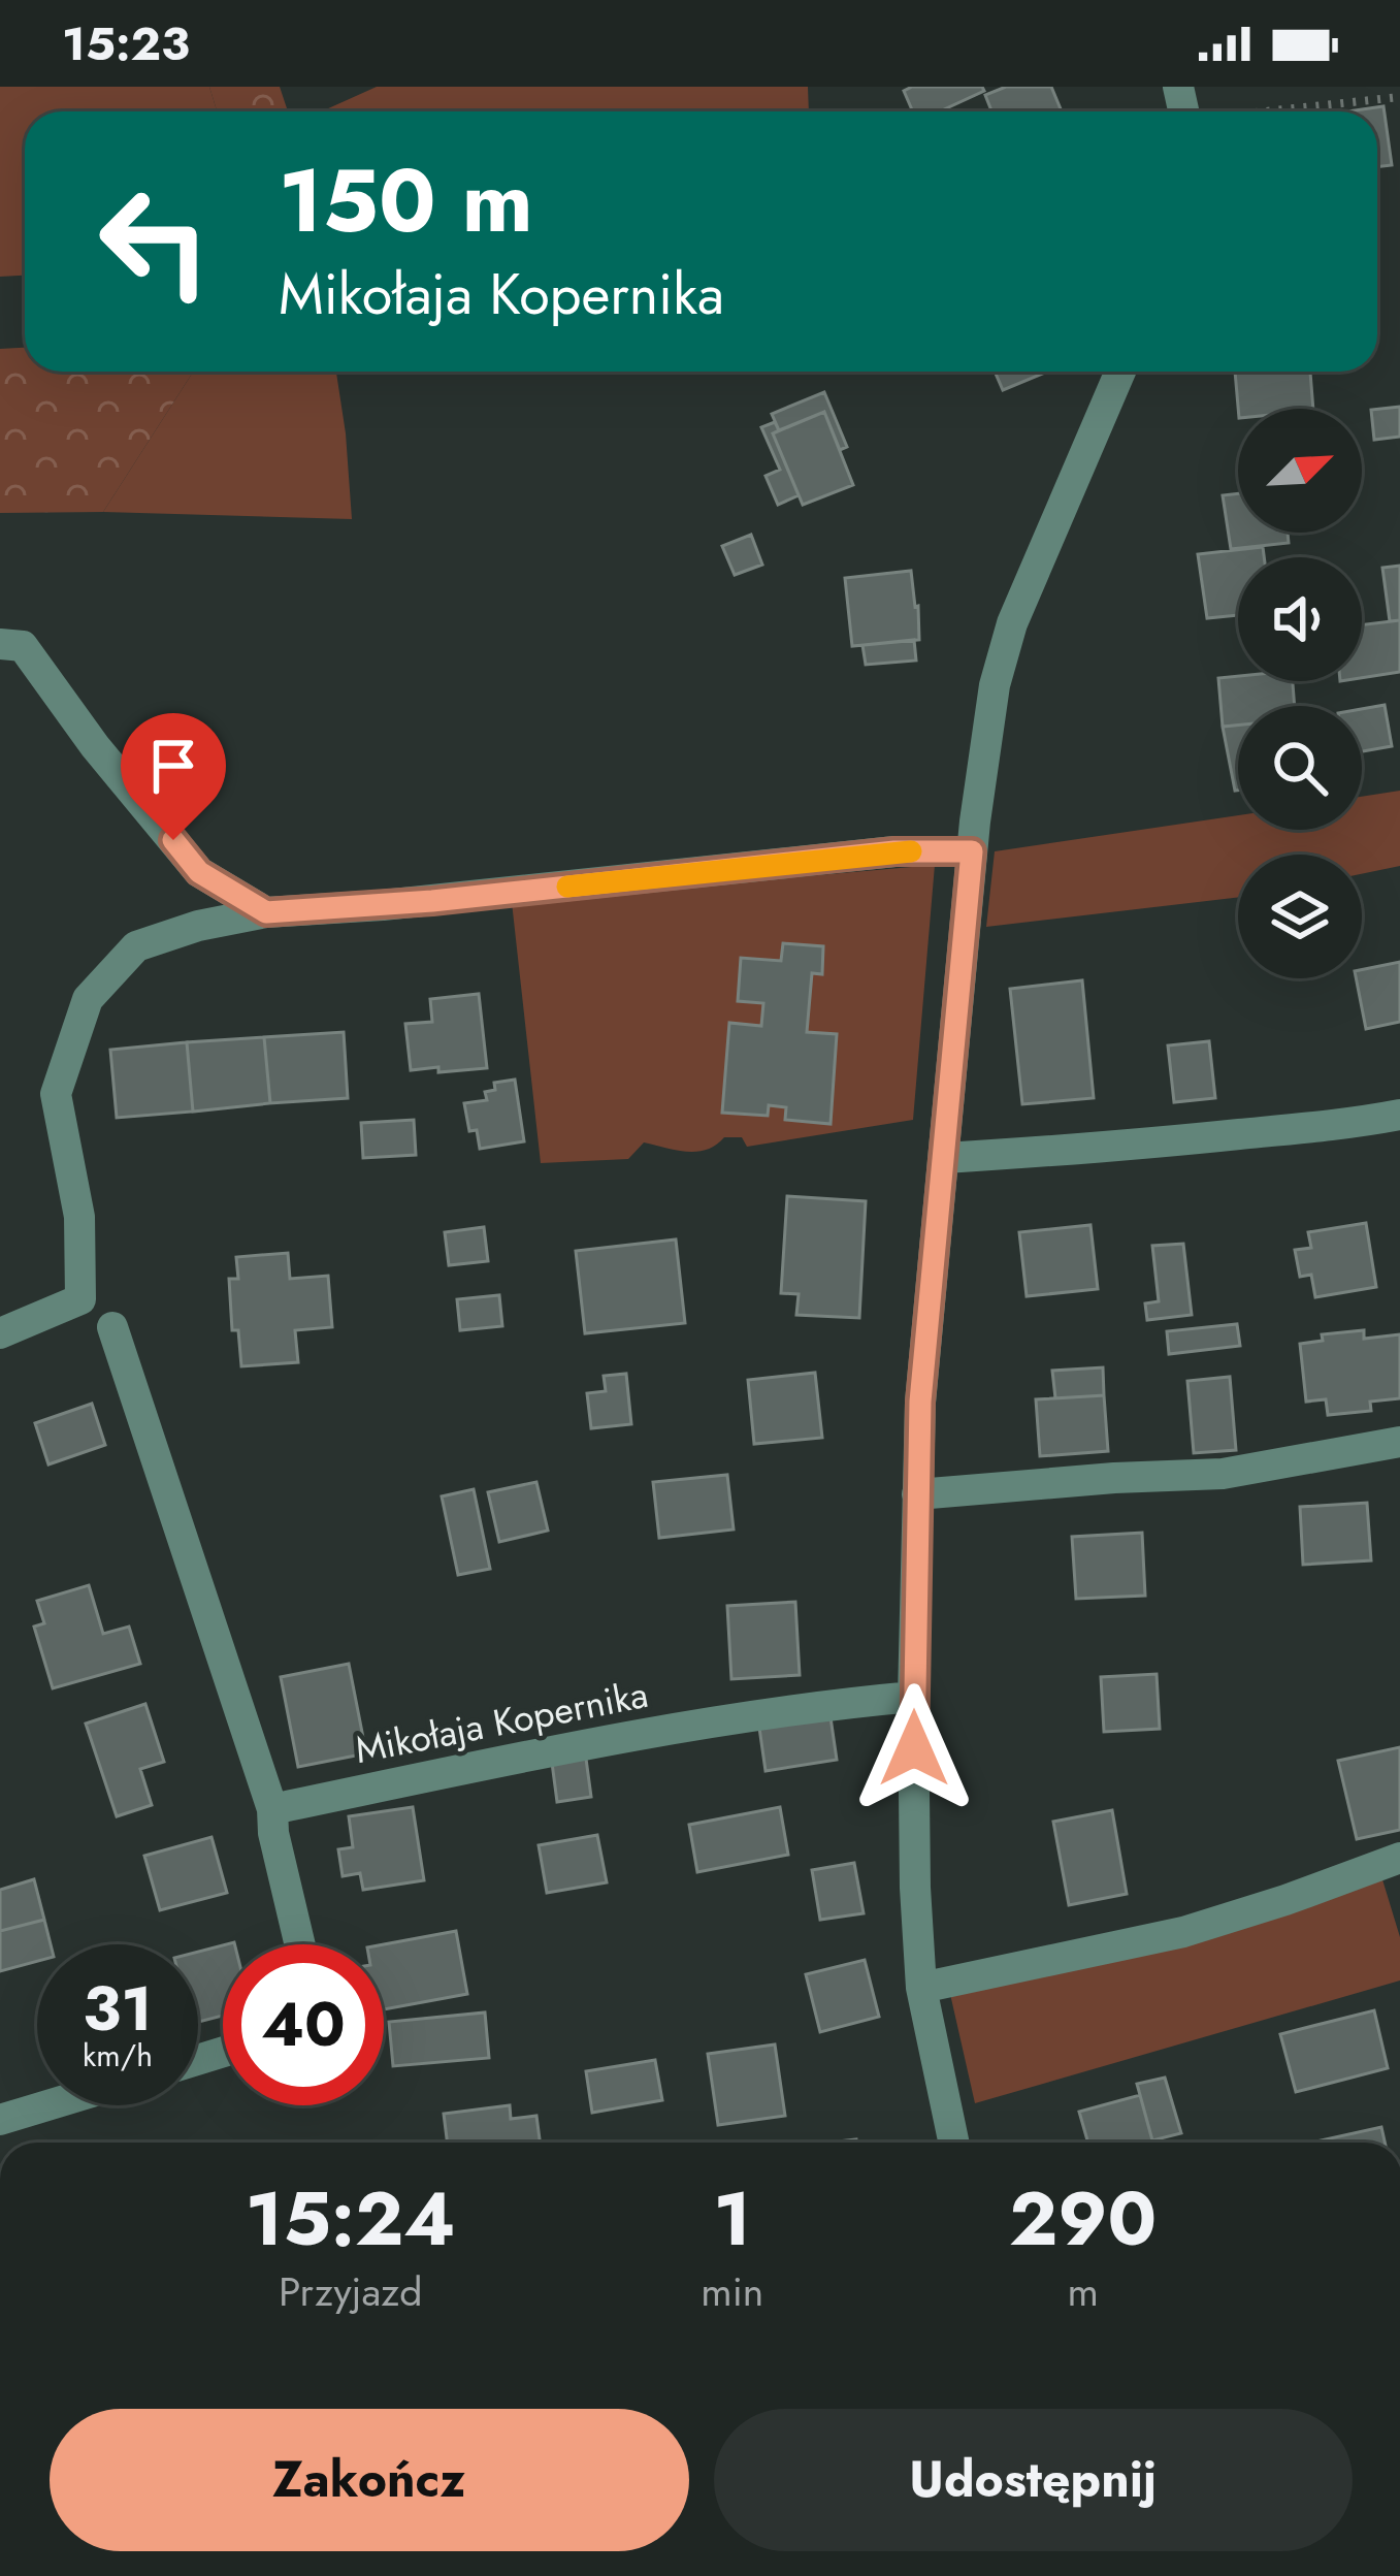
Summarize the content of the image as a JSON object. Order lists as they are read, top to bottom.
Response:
{
  "streets": {
    "street": ["Mikołaja Kopernika"]
  },
  "north": "top right",
  "page": {
    "status": "15:23",
    "turn": ["150 m", "Mikołaja Kopernika"],
    "speed": "31 km/h",
    "limit": "40",
    "eta": [
      "15:24",
      "Przyjazd",
      "1",
      "min",
      "290",
      "m"
    ],
    "buttons": ["Zakończ", "Udostępnij"]
  }
}
